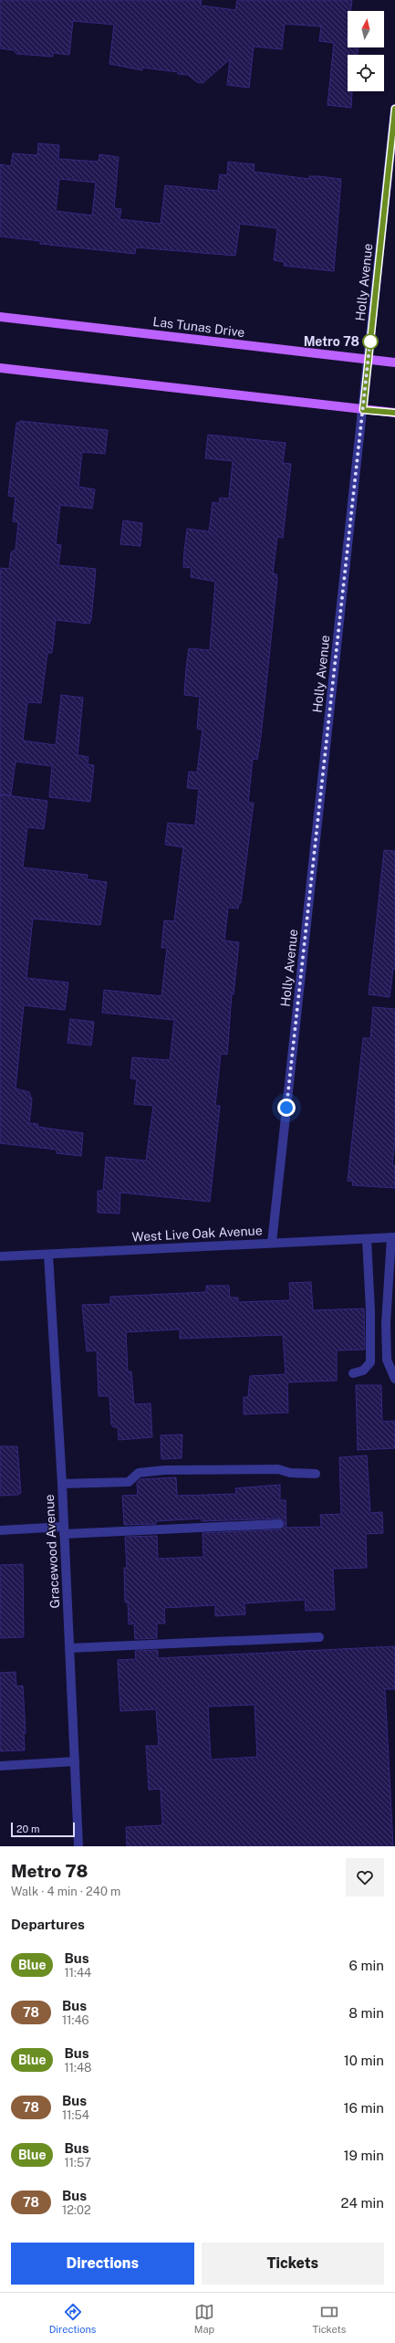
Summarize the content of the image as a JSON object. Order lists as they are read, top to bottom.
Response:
{
  "streets": {
    "main road": ["Las Tunas Drive"],
    "street": ["Holly Avenue", "West Live Oak Avenue", "Gracewood Avenue"]
  },
  "crossings": [
    ["Holly Avenue", "Las Tunas Drive"],
    ["Holly Avenue", "West Live Oak Avenue"],
    ["West Live Oak Avenue", "Gracewood Avenue"]
  ],
  "places": ["Metro 78"],
  "lines": ["bus line Blue"],
  "scale_bar": "20 m",
  "north": "top",
  "page": {
    "scale": "20 m",
    "heading": [
      ["Metro 78", "Walk · 4 min · 240 m"],
      "Departures"
    ],
    "list": [
      {
        "mark": "Blue",
        "name": "Bus",
        "note": "11:44",
        "value": "6 min"
      },
      {
        "mark": "78",
        "name": "Bus",
        "note": "11:46",
        "value": "8 min"
      },
      {
        "mark": "Blue",
        "name": "Bus",
        "note": "11:48",
        "value": "10 min"
      },
      {
        "mark": "78",
        "name": "Bus",
        "note": "11:54",
        "value": "16 min"
      },
      {
        "mark": "Blue",
        "name": "Bus",
        "note": "11:57",
        "value": "19 min"
      },
      {
        "mark": "78",
        "name": "Bus",
        "note": "12:02",
        "value": "24 min"
      }
    ],
    "buttons": ["Directions", "Tickets"],
    "tabs": ["Directions", "Map", "Tickets"]
  }
}
